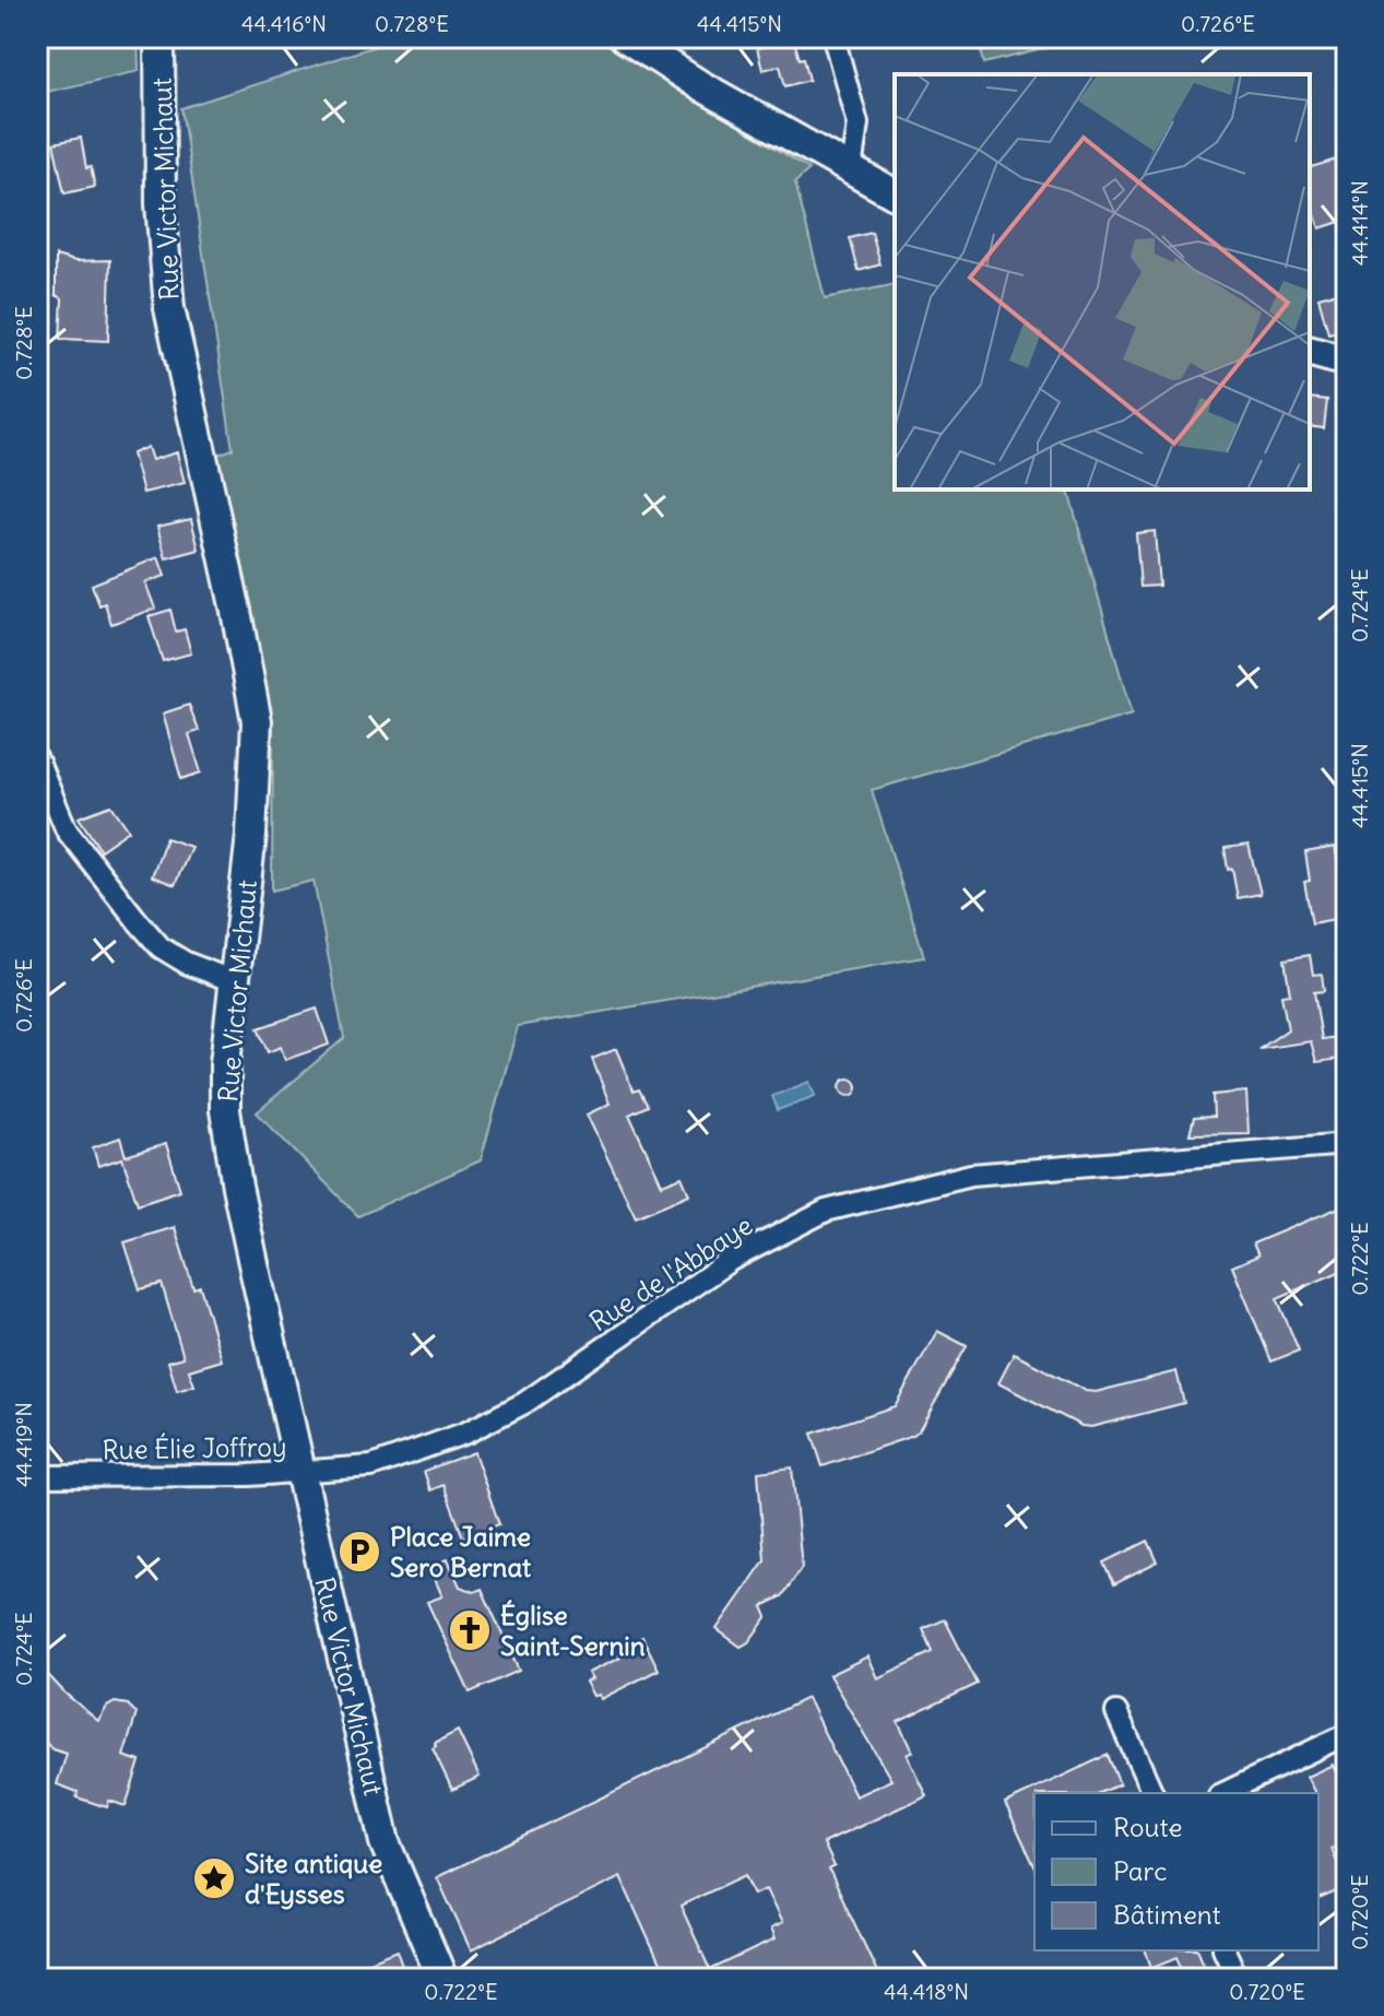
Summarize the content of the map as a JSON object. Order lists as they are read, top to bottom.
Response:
{
  "streets": {
    "street": ["Rue Victor Michaut", "Rue de l'Abbaye", "Rue Élie Joffroy"]
  },
  "crossings": [
    ["Rue Victor Michaut", "Rue de l'Abbaye"],
    ["Rue Victor Michaut", "Rue Élie Joffroy"],
    ["Rue de l'Abbaye", "Rue Élie Joffroy"]
  ],
  "places": {
    "parking": ["Place Jaime Sero Bernat"],
    "church": ["Église Saint-Sernin"],
    "place": ["Site antique d'Eysses"]
  },
  "legend": ["Route", "Parc", "Bâtiment"],
  "coordinates": [
    "44.416°N",
    "0.728°E",
    "44.415°N",
    "0.726°E",
    "44.414°N",
    "0.724°E",
    "0.722°E",
    "44.419°N",
    "0.720°E",
    "44.418°N"
  ]
}
